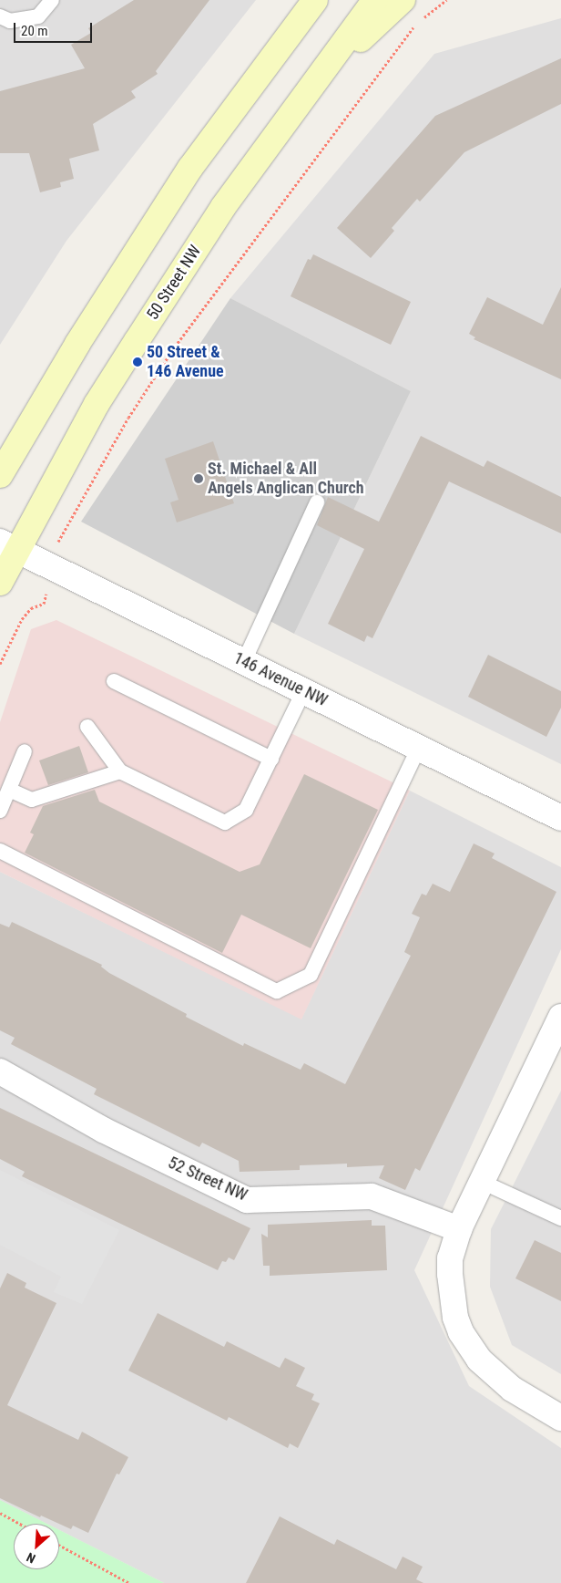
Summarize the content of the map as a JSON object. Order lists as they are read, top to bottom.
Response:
{
  "streets": {
    "main road": ["50 Street NW"],
    "street": ["146 Avenue NW", "52 Street NW"]
  },
  "crossings": [
    ["50 Street NW", "146 Avenue NW"]
  ],
  "places": ["50 Street & 146 Avenue", "St. Michael & All Angels Anglican Church"],
  "scale_bar": "20 m",
  "north": "bottom left"
}
